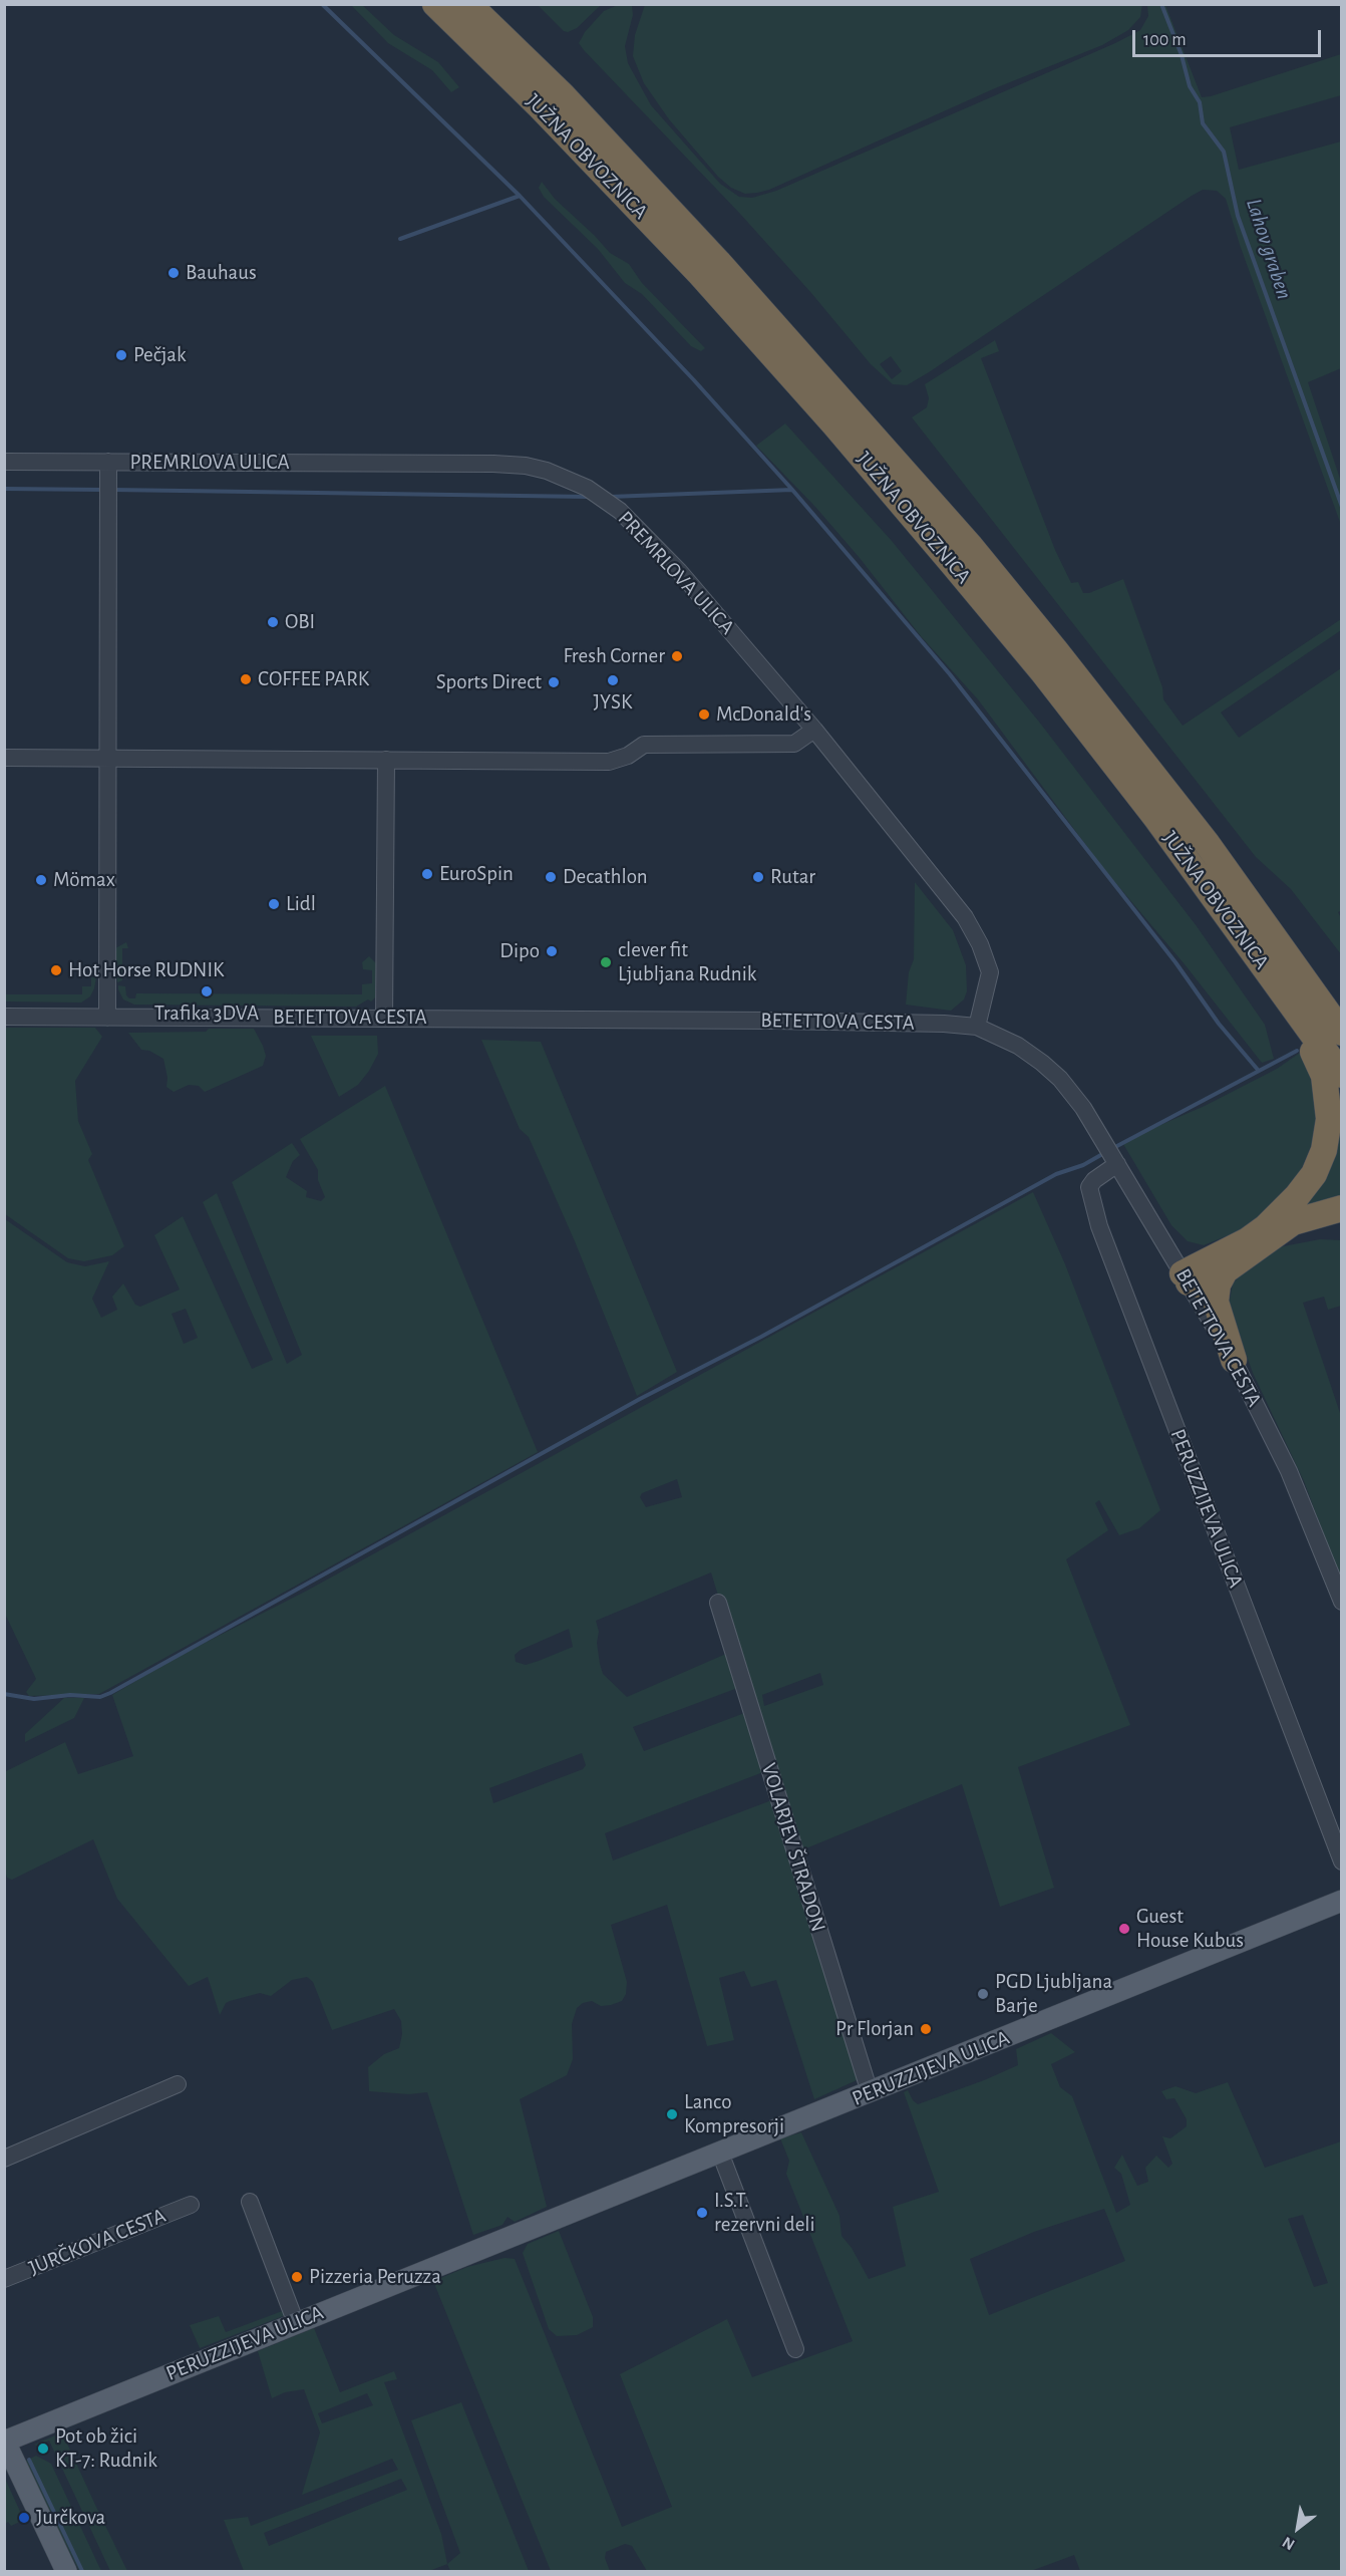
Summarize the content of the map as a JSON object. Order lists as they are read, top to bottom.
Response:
{
  "streets": {
    "highway": ["JUŽNA OBVOZNICA"],
    "main road": ["PERUZZIJEVA ULICA"],
    "street": [
      "PREMRLOVA ULICA",
      "BETETTOVA CESTA",
      "VOLARJEV ŠTRADON",
      "JURČKOVA CESTA"
    ]
  },
  "crossings": [
    ["PREMRLOVA ULICA", "BETETTOVA CESTA"],
    ["BETETTOVA CESTA", "PERUZZIJEVA ULICA"],
    ["PERUZZIJEVA ULICA", "VOLARJEV ŠTRADON"]
  ],
  "water": ["Lahov graben"],
  "places": [
    "Bauhaus",
    "Pečjak",
    "OBI",
    "Fresh Corner",
    "COFFEE PARK",
    "JYSK",
    "Sports Direct",
    "McDonald's",
    "EuroSpin",
    "Decathlon",
    "Rutar",
    "Mömax",
    "Lidl",
    "Dipo",
    "clever fit Ljubljana Rudnik",
    "Hot Horse RUDNIK",
    "Trafika 3DVA",
    "Guest House Kubus",
    "PGD Ljubljana Barje",
    "Pr Florjan",
    "Lanco Kompresorji",
    "I.S.T. rezervni deli",
    "Pizzeria Peruzza",
    "Pot ob žici KT-7: Rudnik",
    "Jurčkova"
  ],
  "scale_bar": "100 m",
  "north": "bottom left"
}
